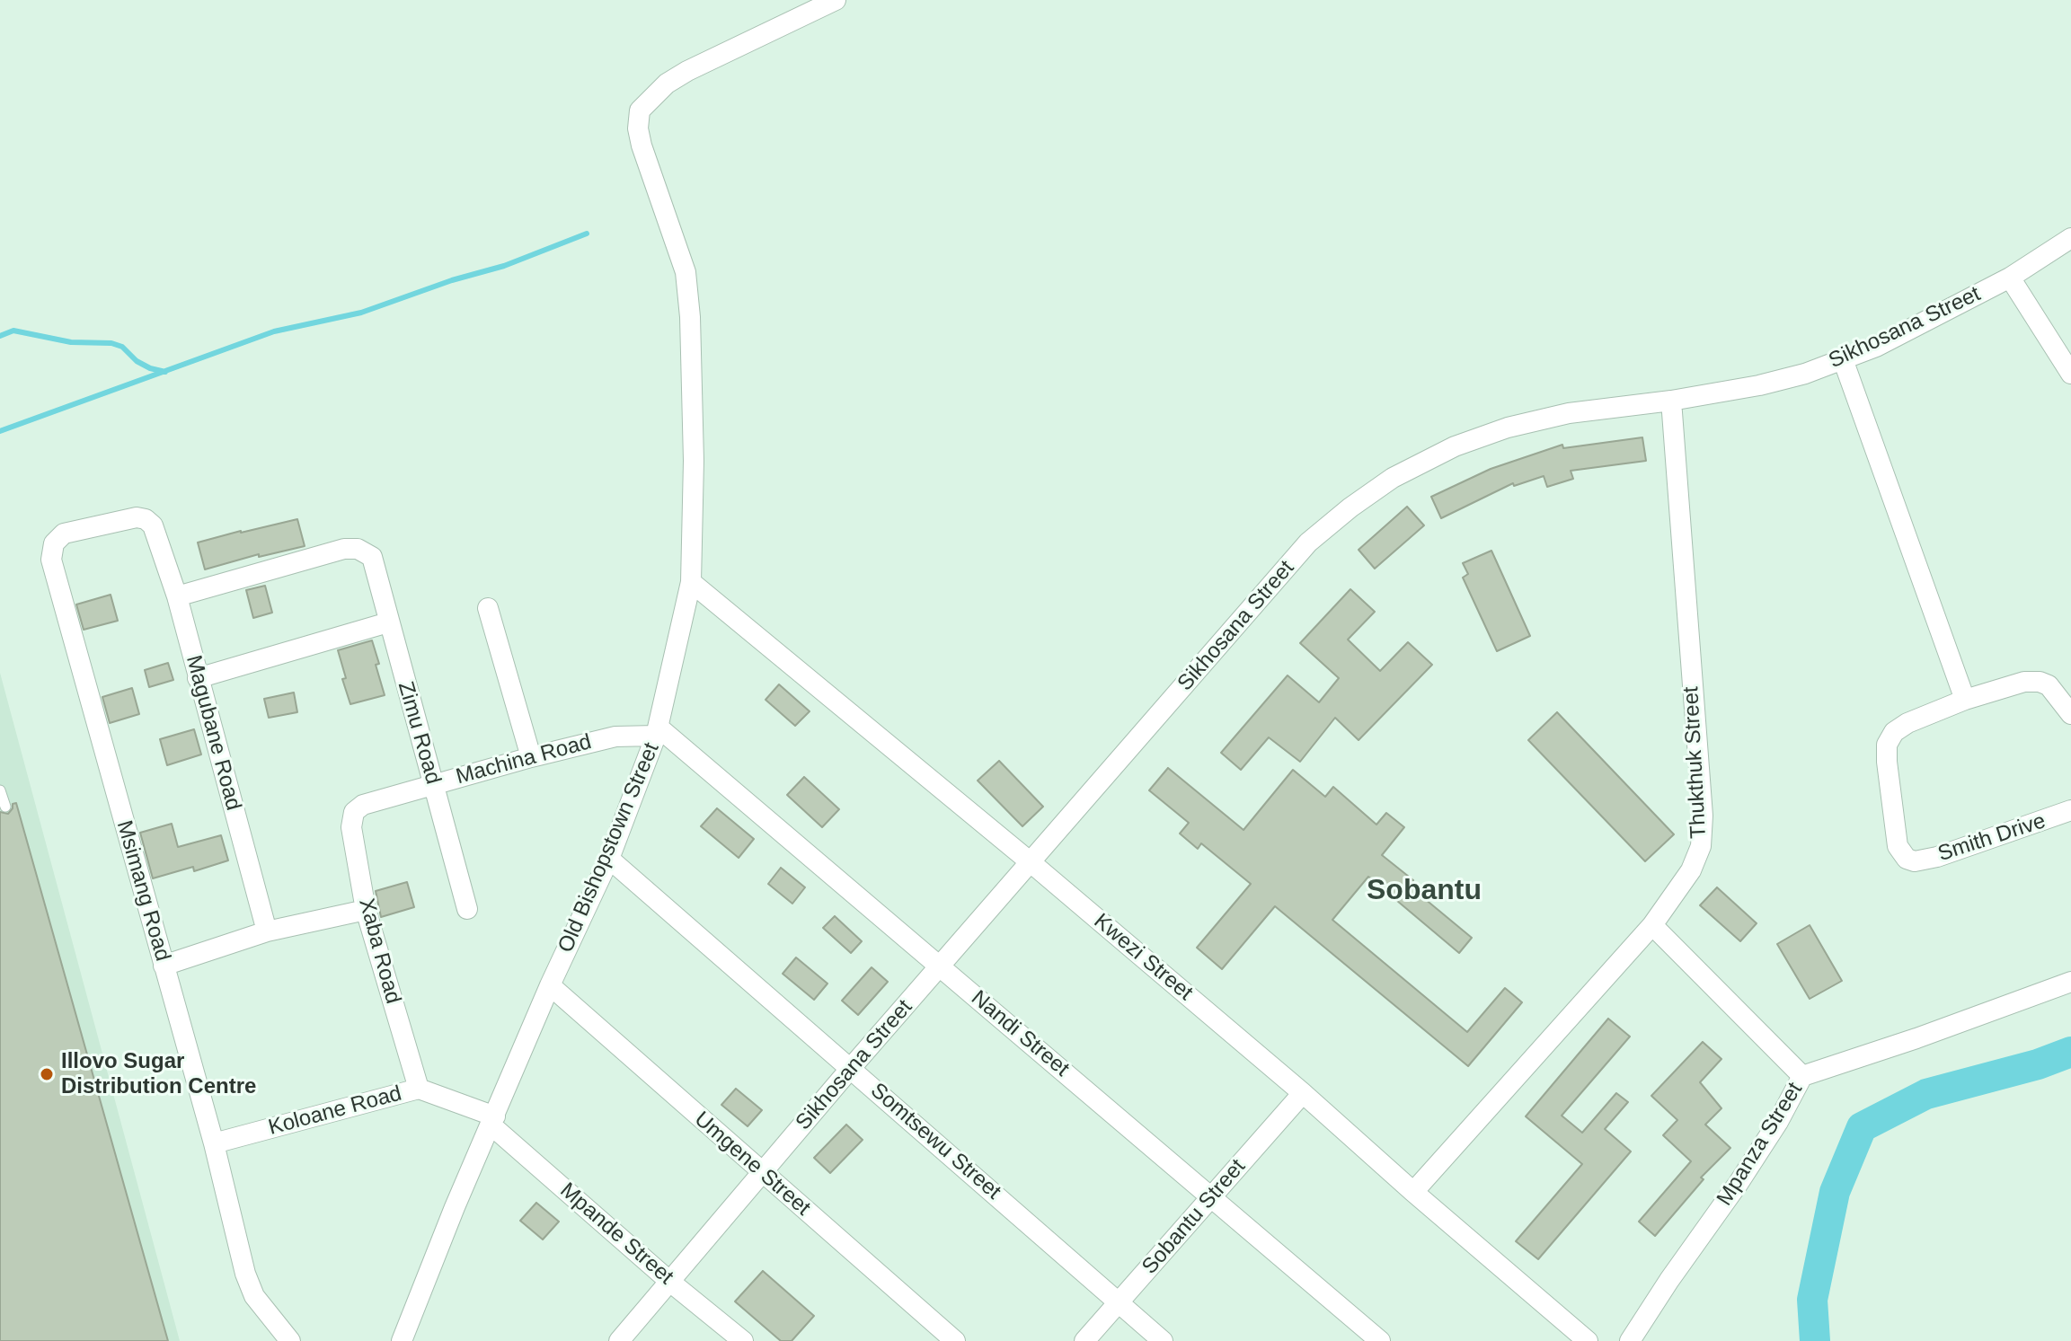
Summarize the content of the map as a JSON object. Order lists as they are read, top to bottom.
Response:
{
  "streets": {
    "street": [
      "Sikhosana Street",
      "Magubane Road",
      "Zimu Road",
      "Machina Road",
      "Thukthuk Street",
      "Smith Drive",
      "Old Bishopstown Street",
      "Msimang Road",
      "Xaba Road",
      "Kwezi Street",
      "Nandi Street",
      "Koloane Road",
      "Somtsewu Street",
      "Mpanza Street",
      "Umgene Street",
      "Sobantu Street",
      "Mpande Street"
    ]
  },
  "crossings": [
    ["Sikhosana Street", "Thukthuk Street"],
    ["Sikhosana Street", "Kwezi Street"],
    ["Sikhosana Street", "Nandi Street"],
    ["Sikhosana Street", "Somtsewu Street"],
    ["Sikhosana Street", "Umgene Street"],
    ["Sikhosana Street", "Mpande Street"],
    ["Magubane Road", "Zimu Road"],
    ["Magubane Road", "Msimang Road"],
    ["Zimu Road", "Machina Road"],
    ["Machina Road", "Old Bishopstown Street"],
    ["Machina Road", "Xaba Road"],
    ["Machina Road", "Nandi Street"],
    ["Thukthuk Street", "Kwezi Street"],
    ["Old Bishopstown Street", "Kwezi Street"],
    ["Old Bishopstown Street", "Nandi Street"],
    ["Old Bishopstown Street", "Koloane Road"],
    ["Old Bishopstown Street", "Somtsewu Street"],
    ["Old Bishopstown Street", "Umgene Street"],
    ["Old Bishopstown Street", "Mpande Street"],
    ["Msimang Road", "Koloane Road"],
    ["Xaba Road", "Koloane Road"],
    ["Kwezi Street", "Sobantu Street"],
    ["Nandi Street", "Sobantu Street"],
    ["Koloane Road", "Mpande Street"],
    ["Somtsewu Street", "Sobantu Street"]
  ],
  "districts": ["Sobantu"],
  "places": ["Illovo Sugar Distribution Centre"]
}
